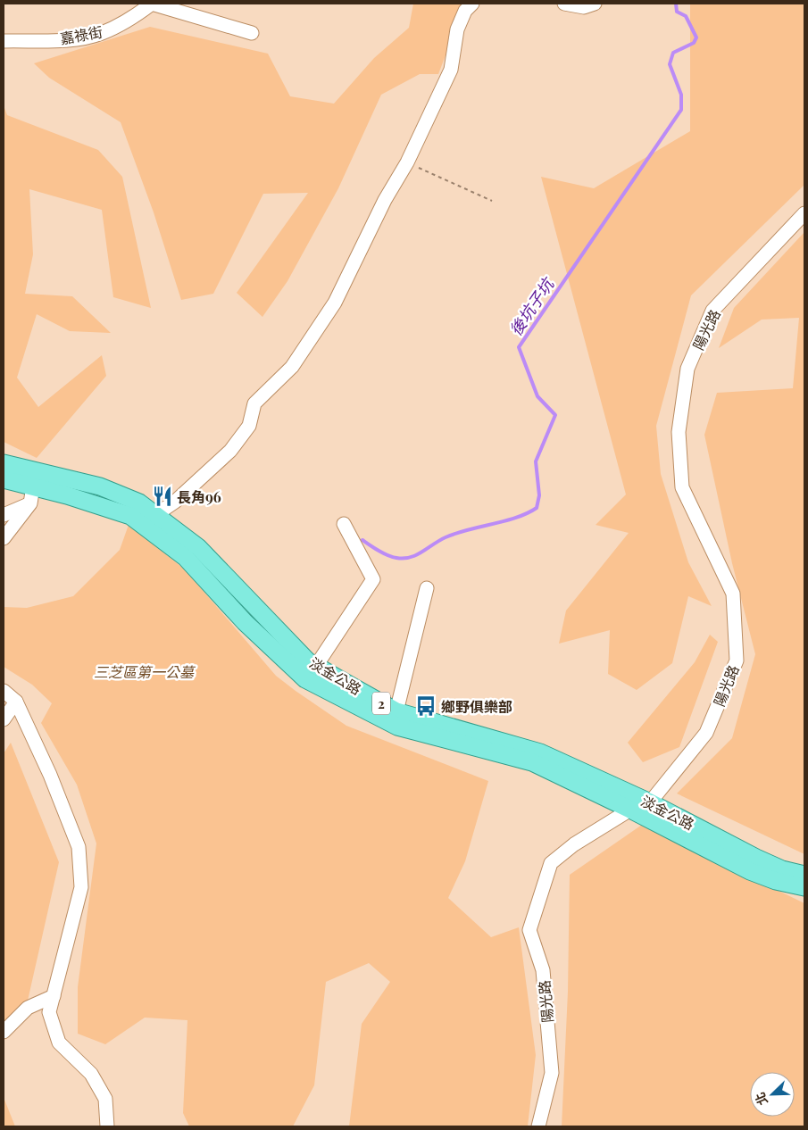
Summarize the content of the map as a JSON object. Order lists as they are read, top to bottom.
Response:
{
  "streets": {
    "main road": ["淡金公路", "2"],
    "street": ["嘉祿街", "陽光路"]
  },
  "crossings": [
    ["陽光路", "淡金公路"]
  ],
  "water": ["後坑子坑"],
  "parks": ["三芝區第一公墓"],
  "places": {
    "restaurant": ["長角96"],
    "bus stop": ["鄉野俱樂部"]
  },
  "north": "bottom left"
}
